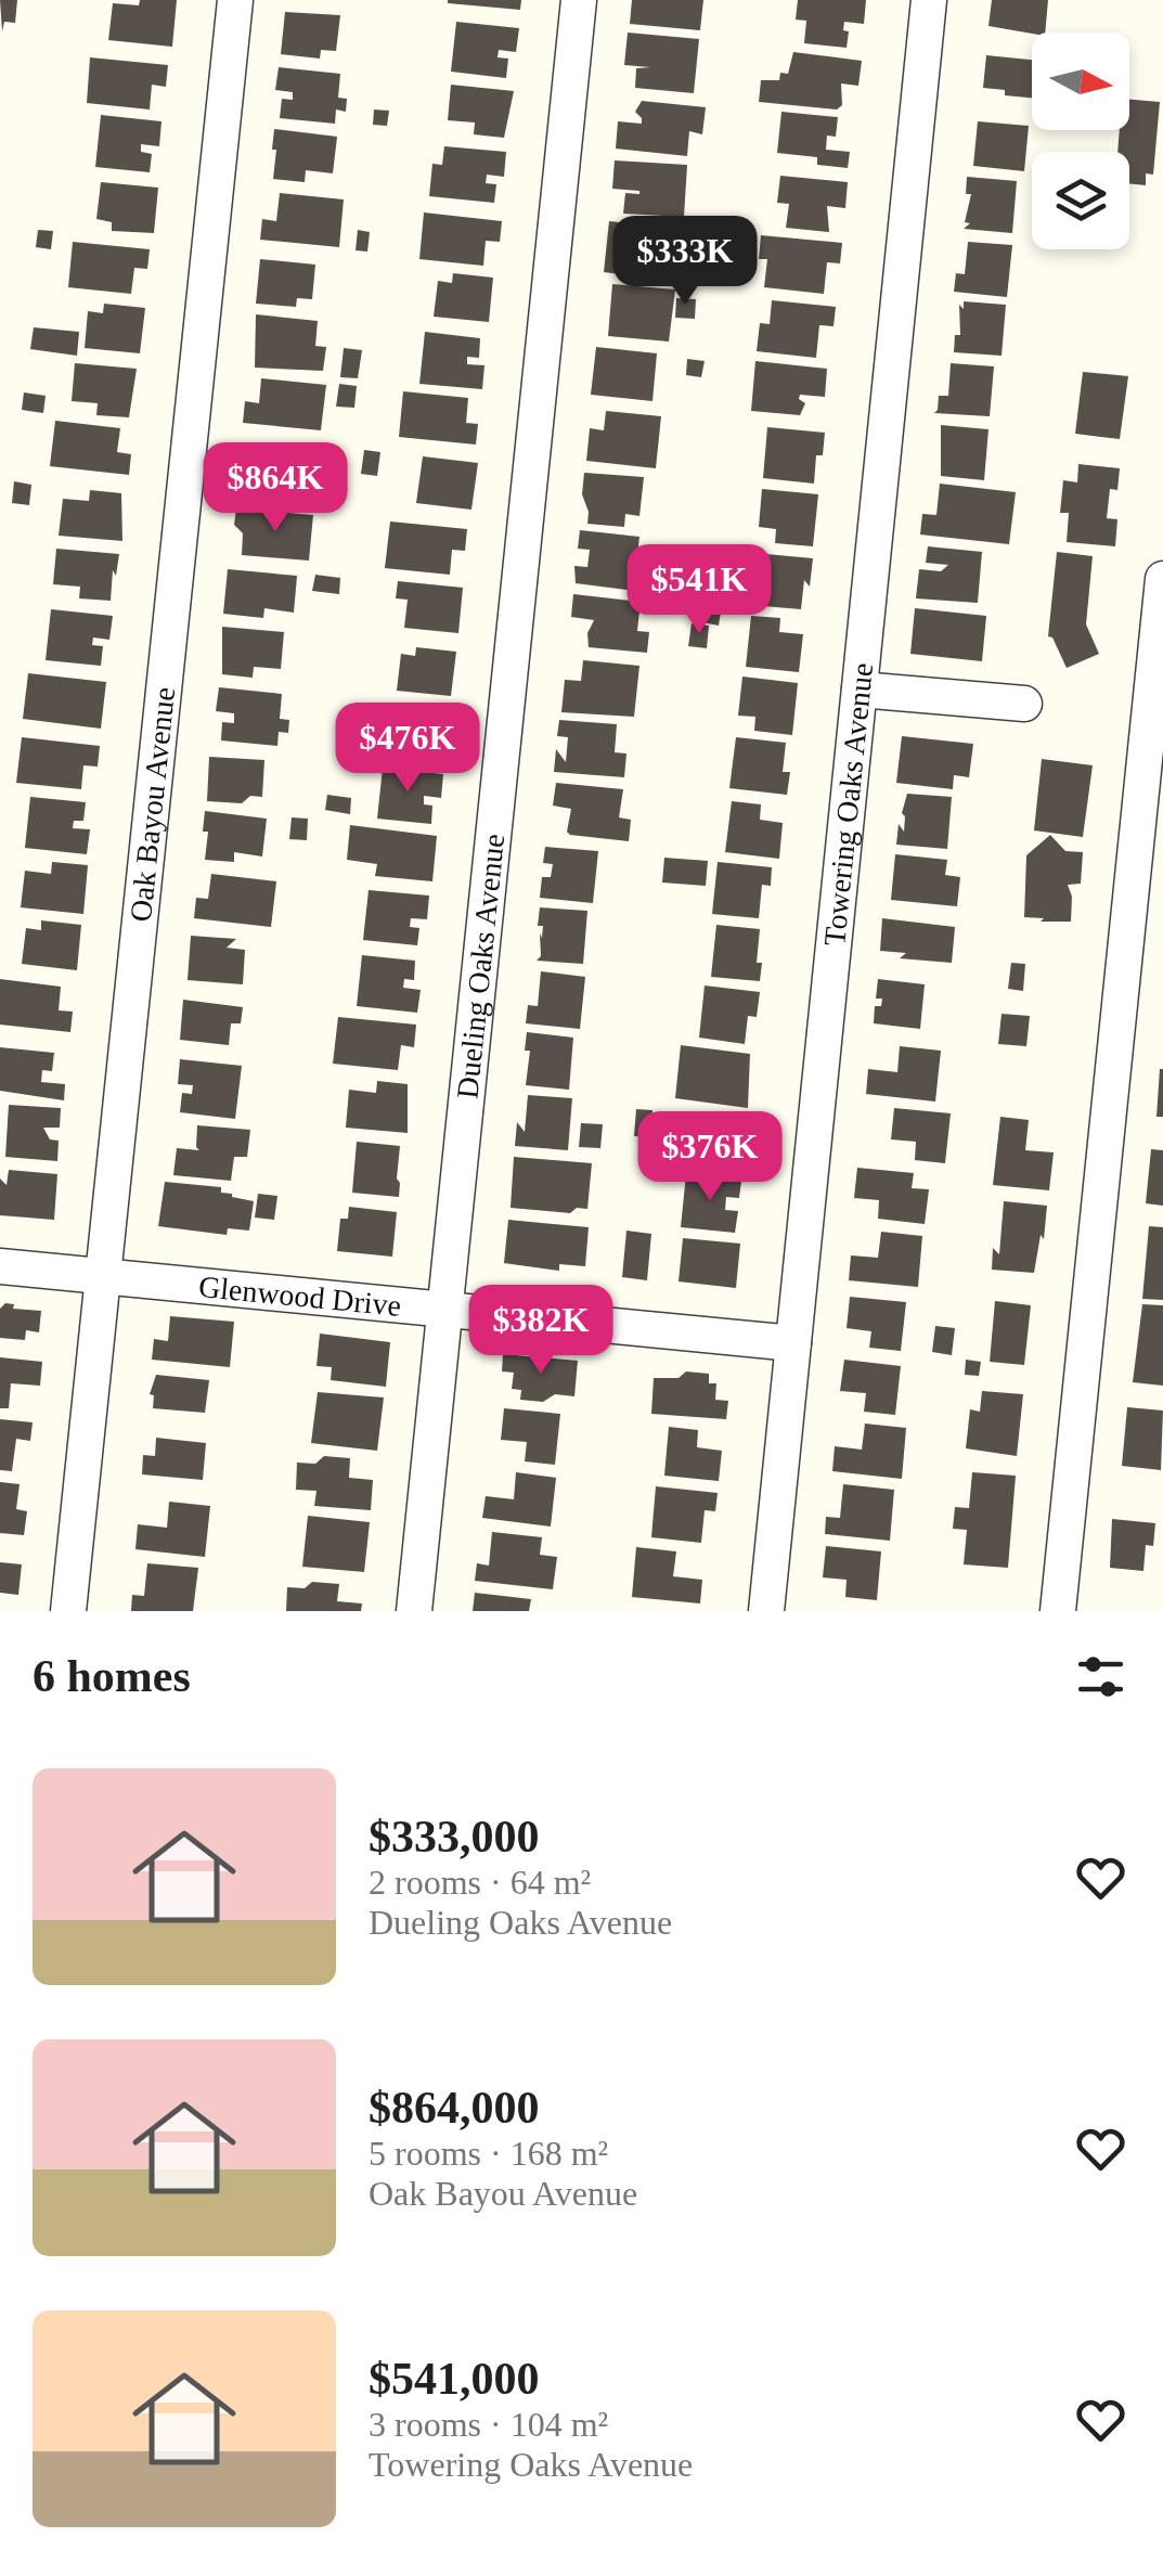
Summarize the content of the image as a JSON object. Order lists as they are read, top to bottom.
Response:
{
  "streets": {
    "street": [
      "Oak Bayou Avenue",
      "Towering Oaks Avenue",
      "Dueling Oaks Avenue",
      "Glenwood Drive"
    ]
  },
  "crossings": [
    ["Oak Bayou Avenue", "Glenwood Drive"],
    ["Towering Oaks Avenue", "Glenwood Drive"],
    ["Dueling Oaks Avenue", "Glenwood Drive"]
  ],
  "north": "right",
  "page": {
    "price": [
      "$333K",
      "$864K",
      "$541K",
      "$476K",
      "$376K",
      "$382K"
    ],
    "heading": "6 homes",
    "list": [
      {
        "name": "$333,000",
        "note": "2 rooms · 64 m² · Dueling Oaks Avenue"
      },
      {
        "name": "$864,000",
        "note": "5 rooms · 168 m² · Oak Bayou Avenue"
      },
      {
        "name": "$541,000",
        "note": "3 rooms · 104 m² · Towering Oaks Avenue"
      }
    ]
  }
}
